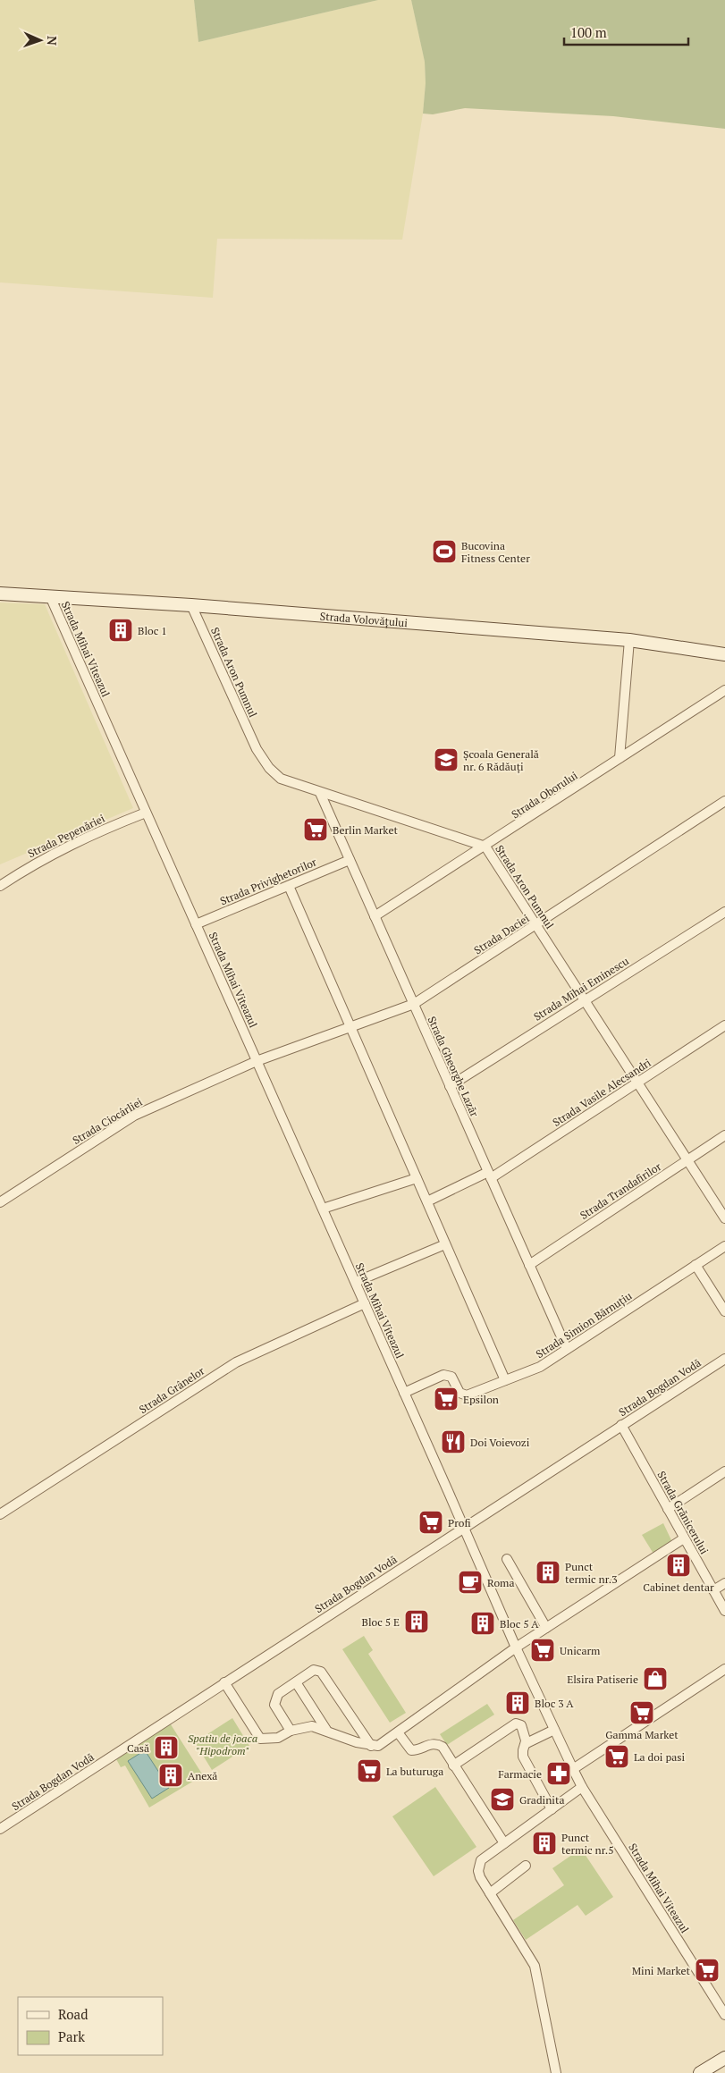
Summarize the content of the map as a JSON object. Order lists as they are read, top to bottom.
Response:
{
  "streets": {
    "main road": ["Strada Volovățului"],
    "street": [
      "Strada Mihai Viteazul",
      "Strada Aron Pumnul",
      "Strada Oborului",
      "Strada Pepenăriei",
      "Strada Privighetorilor",
      "Strada Daciei",
      "Strada Mihai Eminescu",
      "Strada Gheorghe Lazăr",
      "Strada Vasile Alecsandri",
      "Strada Ciocârliei",
      "Strada Trandafirilor",
      "Strada Simion Bărnuțiu",
      "Strada Bogdan Vodă",
      "Strada Grânelor",
      "Strada Grănicerului"
    ]
  },
  "crossings": [
    ["Strada Volovățului", "Strada Mihai Viteazul"],
    ["Strada Volovățului", "Strada Aron Pumnul"],
    ["Strada Mihai Viteazul", "Strada Pepenăriei"],
    ["Strada Mihai Viteazul", "Strada Privighetorilor"],
    ["Strada Mihai Viteazul", "Strada Ciocârliei"],
    ["Strada Mihai Viteazul", "Strada Simion Bărnuțiu"],
    ["Strada Mihai Viteazul", "Strada Bogdan Vodă"],
    ["Strada Mihai Viteazul", "Strada Grânelor"],
    ["Strada Aron Pumnul", "Strada Oborului"],
    ["Strada Aron Pumnul", "Strada Daciei"],
    ["Strada Aron Pumnul", "Strada Mihai Eminescu"],
    ["Strada Aron Pumnul", "Strada Gheorghe Lazăr"],
    ["Strada Aron Pumnul", "Strada Vasile Alecsandri"],
    ["Strada Aron Pumnul", "Strada Trandafirilor"],
    ["Strada Oborului", "Strada Gheorghe Lazăr"],
    ["Strada Privighetorilor", "Strada Gheorghe Lazăr"],
    ["Strada Daciei", "Strada Gheorghe Lazăr"],
    ["Strada Daciei", "Strada Ciocârliei"],
    ["Strada Mihai Eminescu", "Strada Gheorghe Lazăr"],
    ["Strada Gheorghe Lazăr", "Strada Vasile Alecsandri"],
    ["Strada Gheorghe Lazăr", "Strada Trandafirilor"],
    ["Strada Gheorghe Lazăr", "Strada Simion Bărnuțiu"],
    ["Strada Bogdan Vodă", "Strada Grănicerului"]
  ],
  "parks": ["Spatiu de joaca \"Hipodrom\""],
  "places": {
    "sports": ["Bucovina Fitness Center"],
    "building": [
      "Bloc 1",
      "Cabinet dentar",
      "Punct termic nr.3",
      "Bloc 5 E",
      "Bloc 5 A",
      "Bloc 3 A",
      "Casă",
      "Anexă",
      "Punct termic nr.5"
    ],
    "school or university": ["Școala Generală nr. 6 Rădăuți", "Gradinita"],
    "supermarket": [
      "Berlin Market",
      "Epsilon",
      "Profi",
      "Unicarm",
      "Gamma Market",
      "La doi pasi",
      "La buturuga",
      "Mini Market"
    ],
    "restaurant": ["Doi Voievozi"],
    "cafe": ["Roma"],
    "shop": ["Elsira Patiserie"],
    "pharmacy": ["Farmacie"]
  },
  "legend": ["Road", "Park"],
  "scale_bar": "100 m",
  "north": "right"
}
